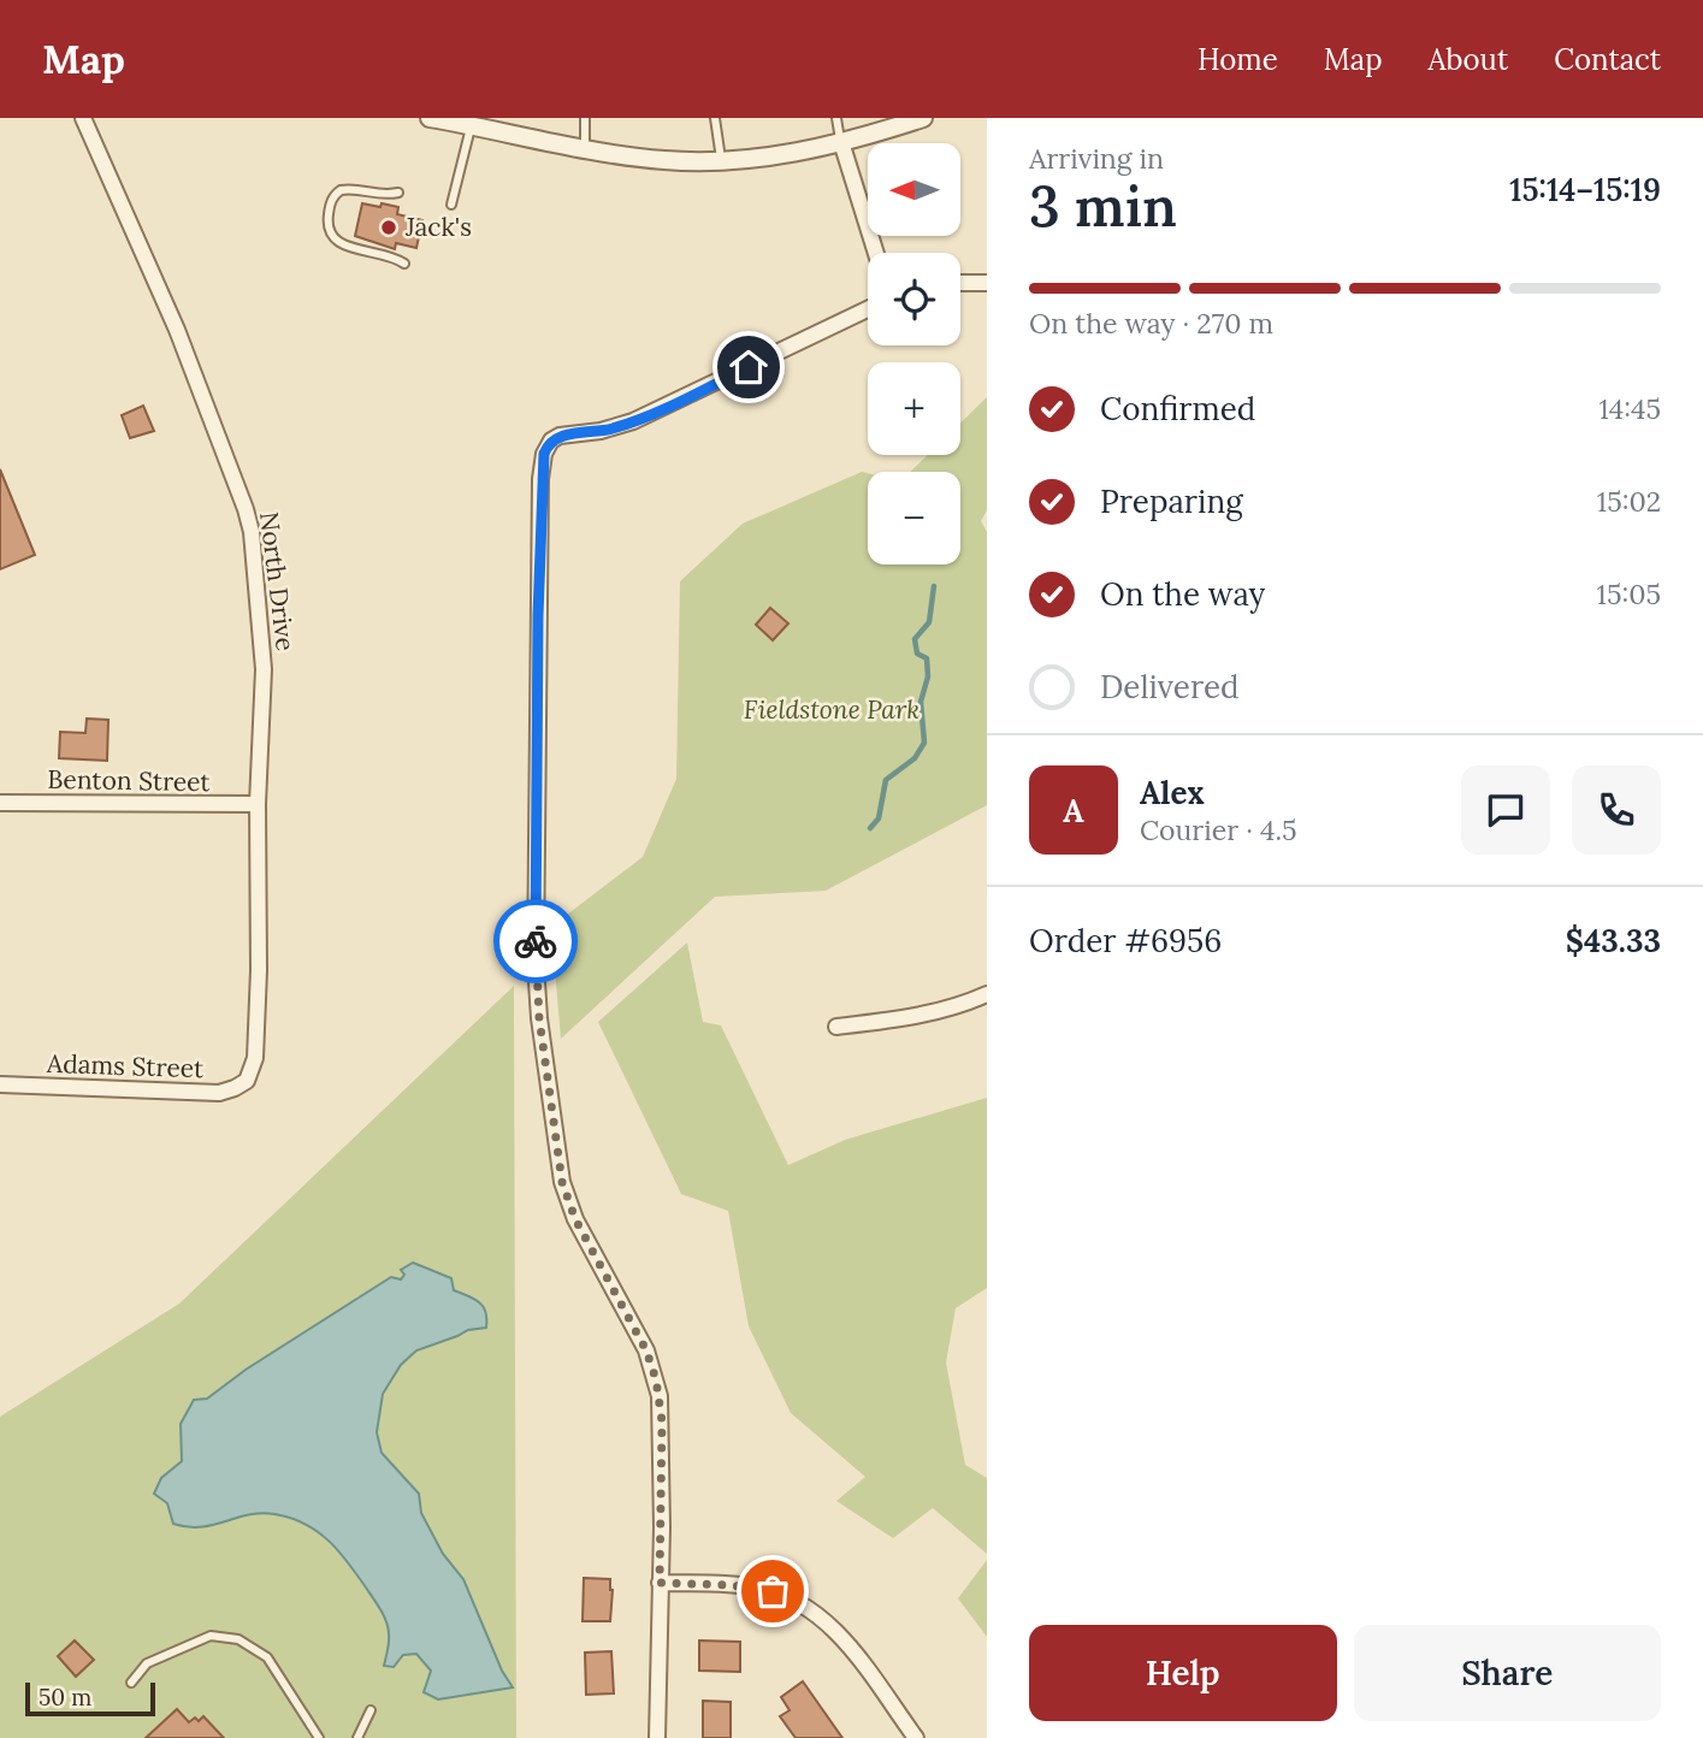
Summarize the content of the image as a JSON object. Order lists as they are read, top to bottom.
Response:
{
  "streets": {
    "street": ["North Drive", "Benton Street", "Adams Street"]
  },
  "crossings": [
    ["North Drive", "Benton Street"],
    ["North Drive", "Adams Street"]
  ],
  "parks": ["Fieldstone Park"],
  "places": ["Jack's"],
  "scale_bar": "50 m",
  "north": "left",
  "page": {
    "header": "Map",
    "nav": [
      "Home",
      "Map",
      "About",
      "Contact"
    ],
    "heading": ["3 min", "Arriving in", "15:14–15:19"],
    "panel": [
      "Alex",
      "Courier · 4.5",
      "Order #6956",
      "$43.33"
    ],
    "map_buttons": ["+", "−"],
    "bar": "On the way · 270 m",
    "list": [
      ["Confirmed", "14:45"],
      ["Preparing", "15:02"],
      ["On the way", "15:05"],
      "Delivered"
    ],
    "round": "A",
    "buttons": ["Help", "Share"],
    "scale": "50 m"
  }
}
